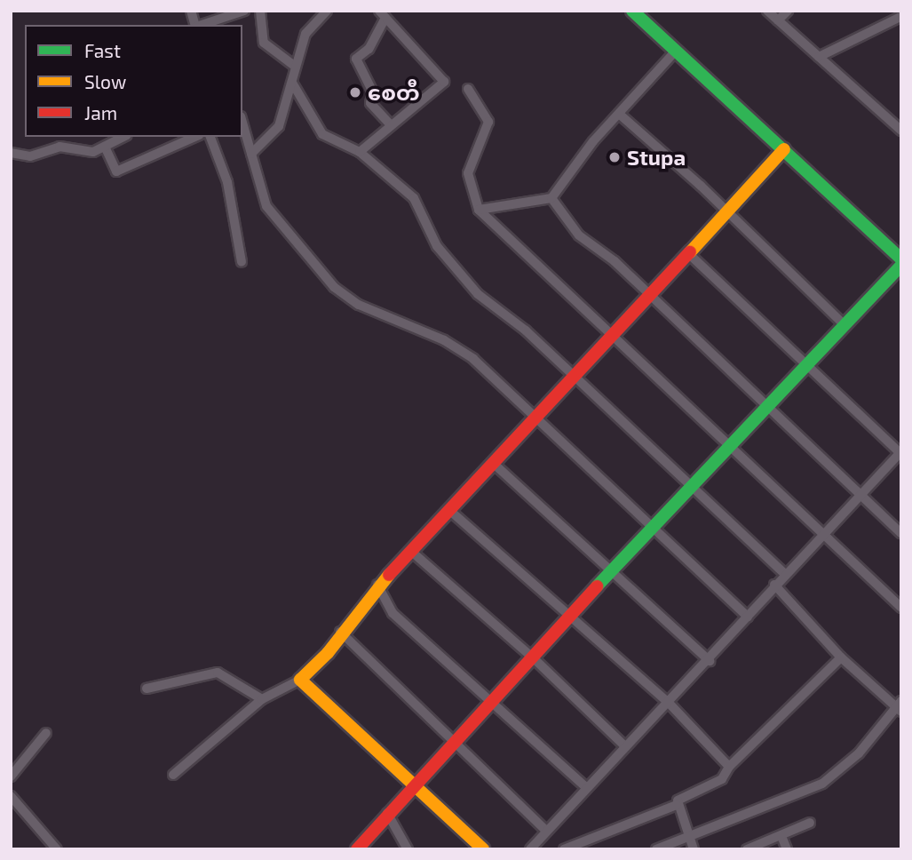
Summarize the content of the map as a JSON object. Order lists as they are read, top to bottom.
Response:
{
  "places": ["စေတီ", "Stupa"],
  "legend": ["Fast", "Slow", "Jam"]
}
